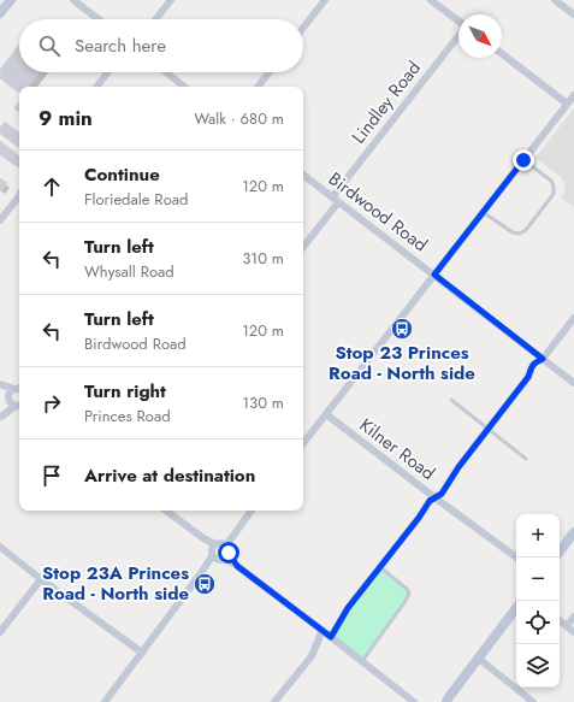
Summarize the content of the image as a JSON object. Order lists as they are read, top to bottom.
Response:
{
  "streets": {
    "street": ["Lindley Road", "Birdwood Road", "Kilner Road"]
  },
  "crossings": [
    ["Lindley Road", "Birdwood Road"]
  ],
  "places": {
    "bus stop": ["Stop 23 Princes Road - North side", "Stop 23A Princes Road - North side"]
  },
  "north": "bottom right",
  "page": {
    "search": "Search here",
    "heading": ["9 min", "Walk · 680 m"],
    "list": [
      ["Continue", "Floriedale Road", "120 m"],
      ["Turn left", "Whysall Road", "310 m"],
      ["Turn left", "Birdwood Road", "120 m"],
      ["Turn right", "Princes Road", "130 m"],
      "Arrive at destination"
    ],
    "map_buttons": ["+", "−"]
  }
}
